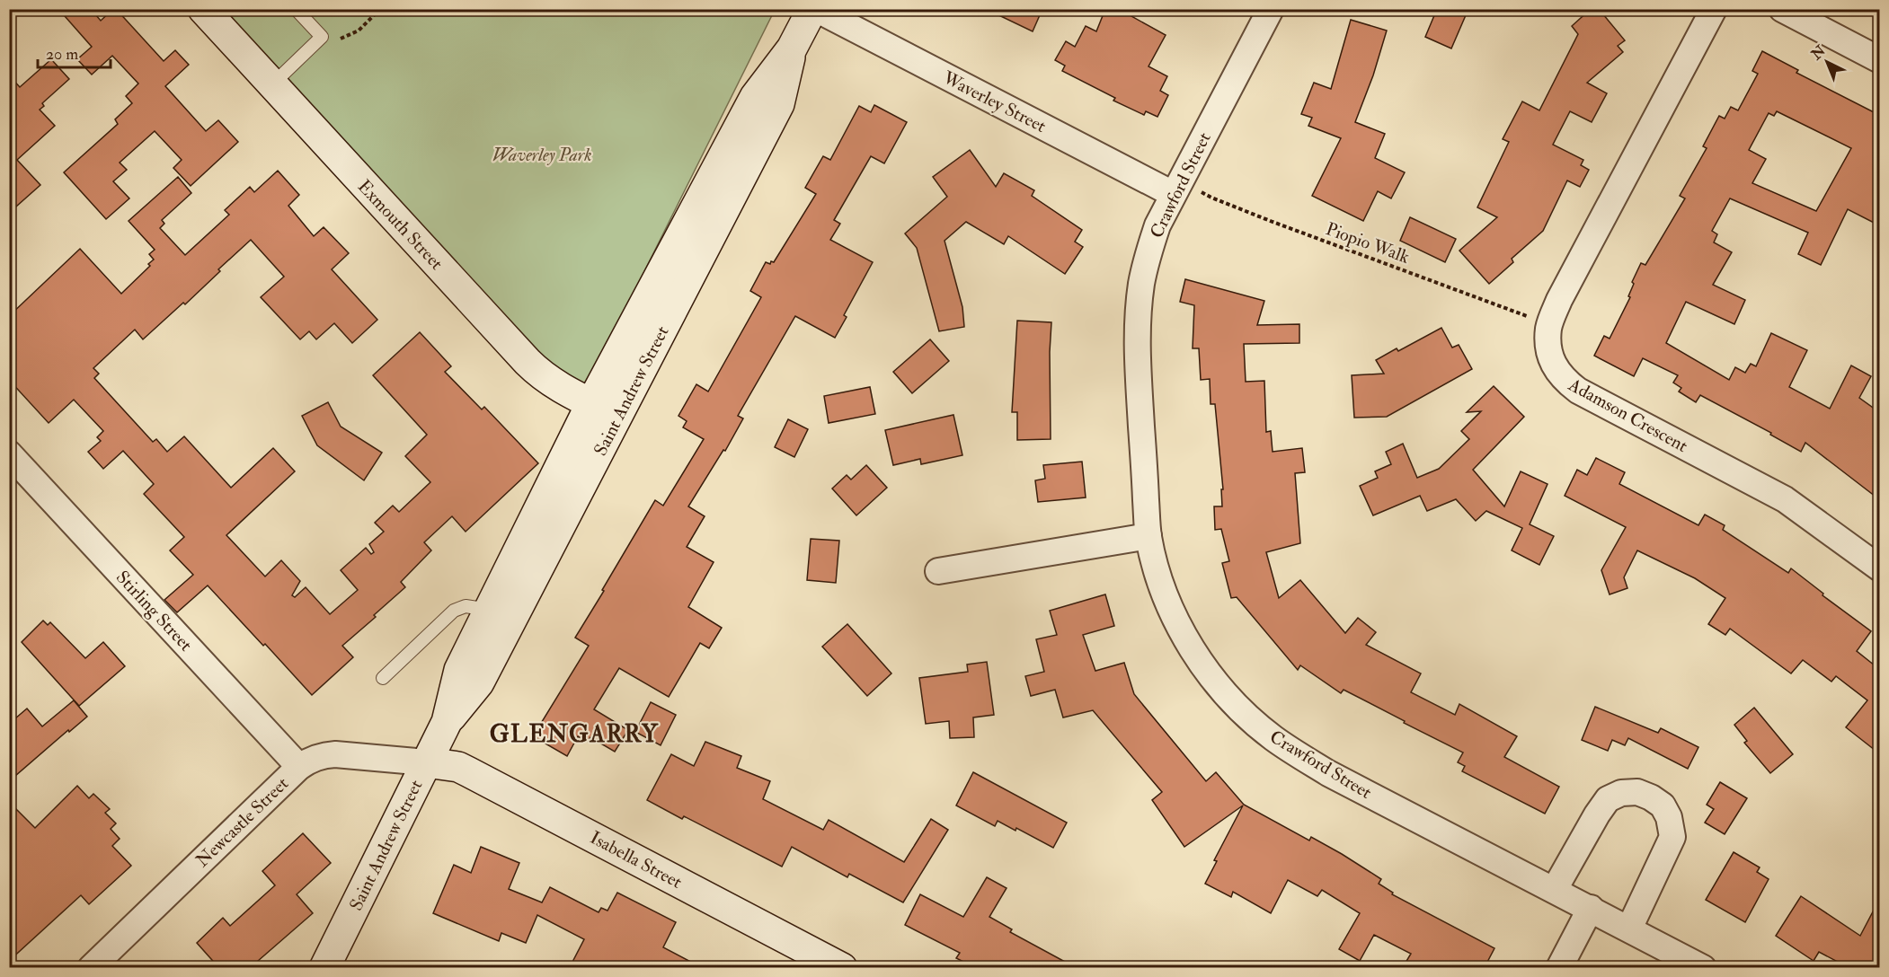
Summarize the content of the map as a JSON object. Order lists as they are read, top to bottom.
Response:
{
  "streets": {
    "street": [
      "Waverley Street",
      "Crawford Street",
      "Exmouth Street",
      "Saint Andrew Street",
      "Adamson Crescent",
      "Stirling Street",
      "Newcastle Street",
      "Isabella Street"
    ],
    "path": ["Piopio Walk"]
  },
  "crossings": [
    ["Waverley Street", "Crawford Street"],
    ["Exmouth Street", "Saint Andrew Street"],
    ["Saint Andrew Street", "Newcastle Street"],
    ["Saint Andrew Street", "Isabella Street"],
    ["Stirling Street", "Newcastle Street"],
    ["Newcastle Street", "Isabella Street"]
  ],
  "districts": ["GLENGARRY"],
  "parks": ["Waverley Park"],
  "scale_bar": "20 m",
  "north": "top left"
}
